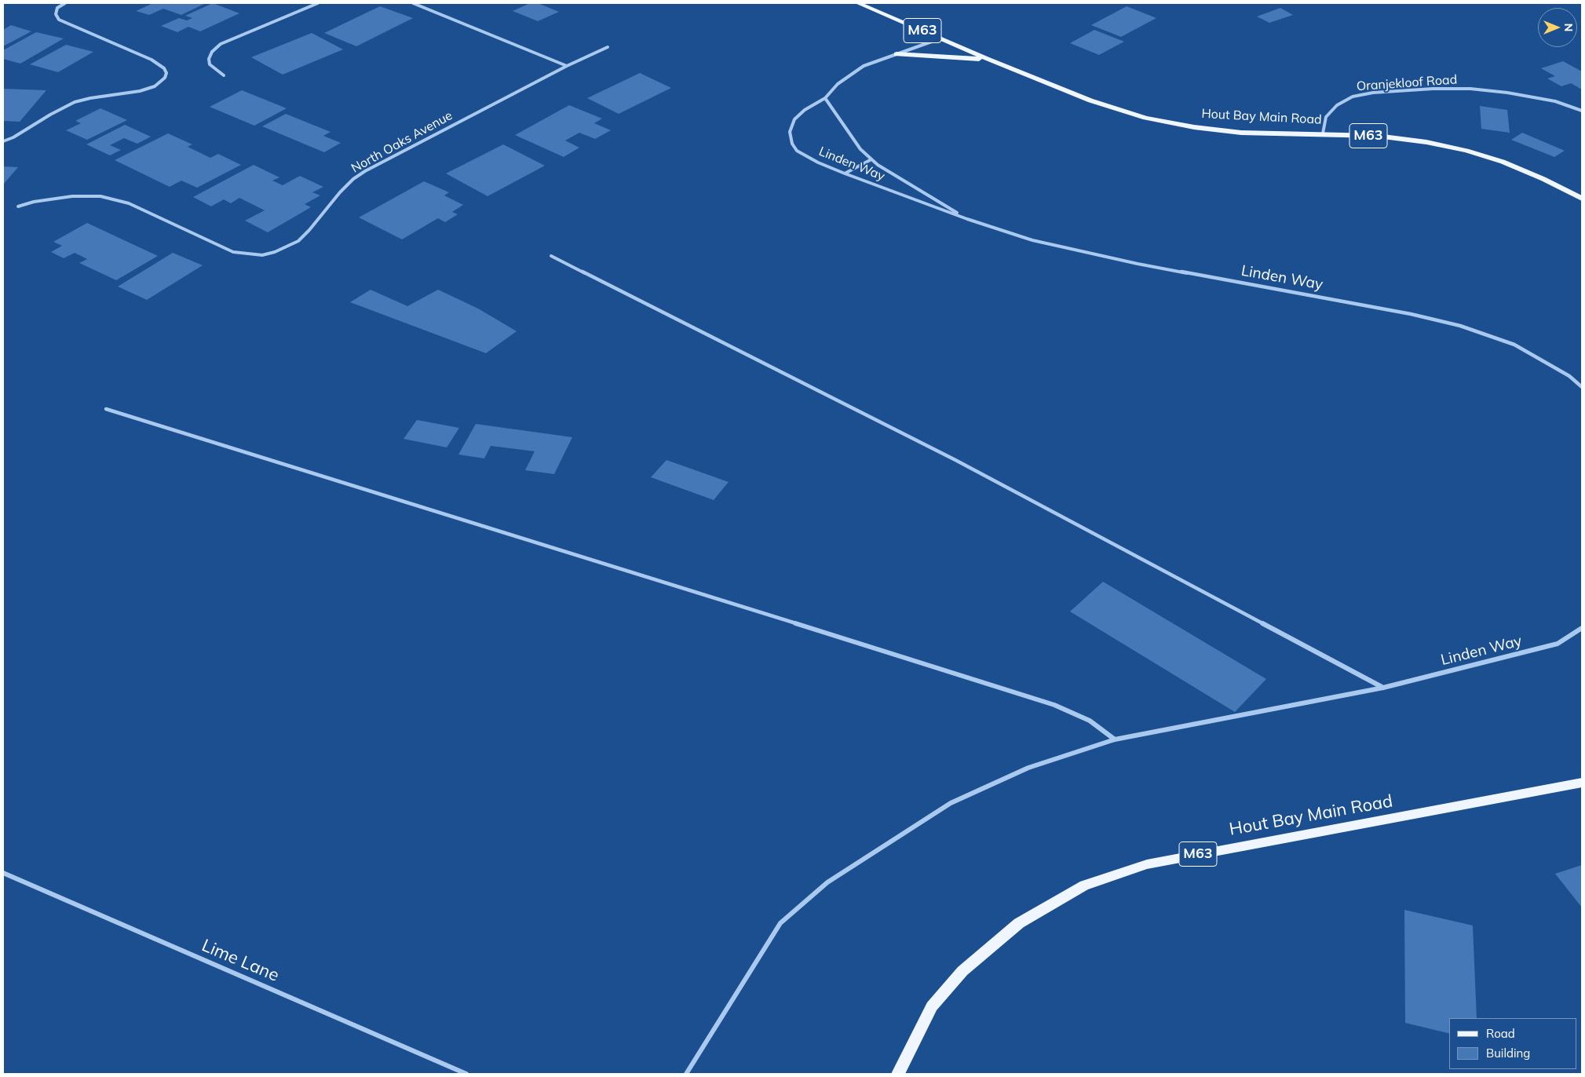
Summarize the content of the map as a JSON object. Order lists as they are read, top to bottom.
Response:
{
  "streets": {
    "main road": ["M63", "Hout Bay Main Road"],
    "street": [
      "Oranjekloof Road",
      "North Oaks Avenue",
      "Linden Way",
      "Lime Lane"
    ]
  },
  "crossings": [
    ["Oranjekloof Road", "Hout Bay Main Road"],
    ["Hout Bay Main Road", "Linden Way"]
  ],
  "legend": ["Road", "Building"],
  "north": "right"
}
